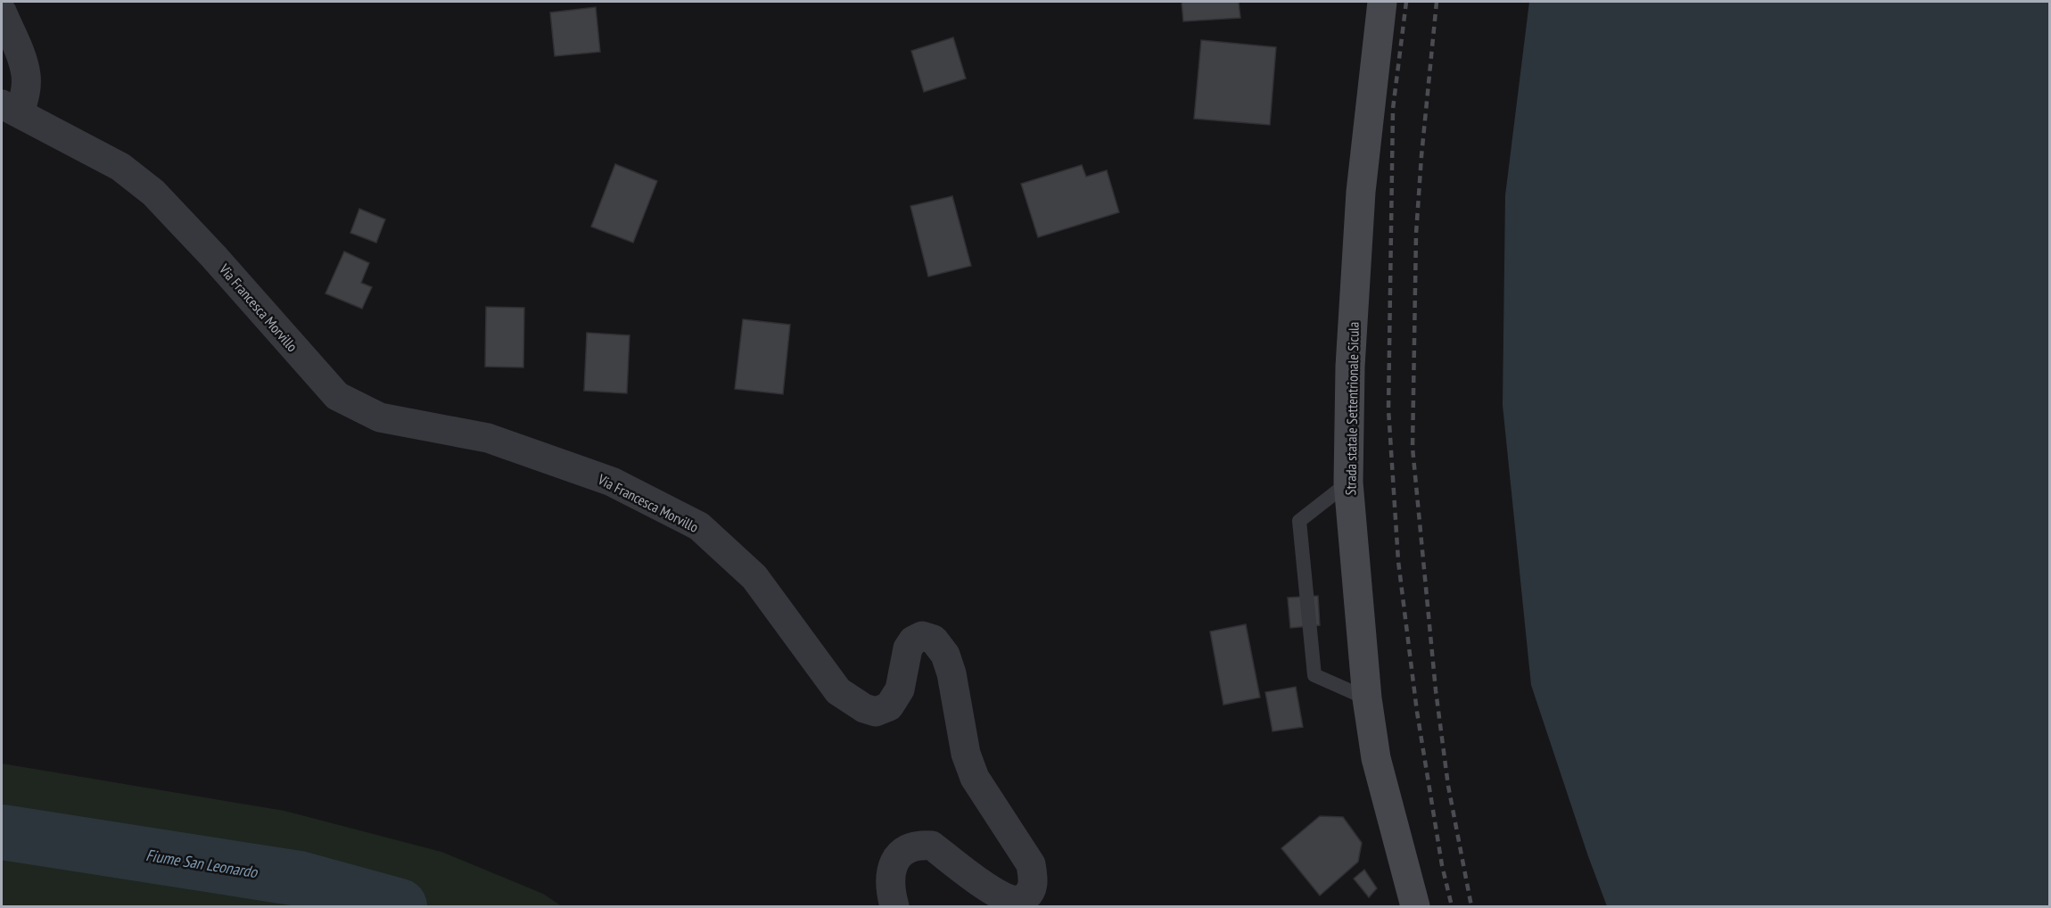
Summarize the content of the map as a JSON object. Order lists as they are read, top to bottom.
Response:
{
  "streets": {
    "main road": ["Strada statale Settentrionale Sicula"],
    "street": ["Via Francesca Morvillo"]
  },
  "water": ["Fiume San Leonardo"]
}
